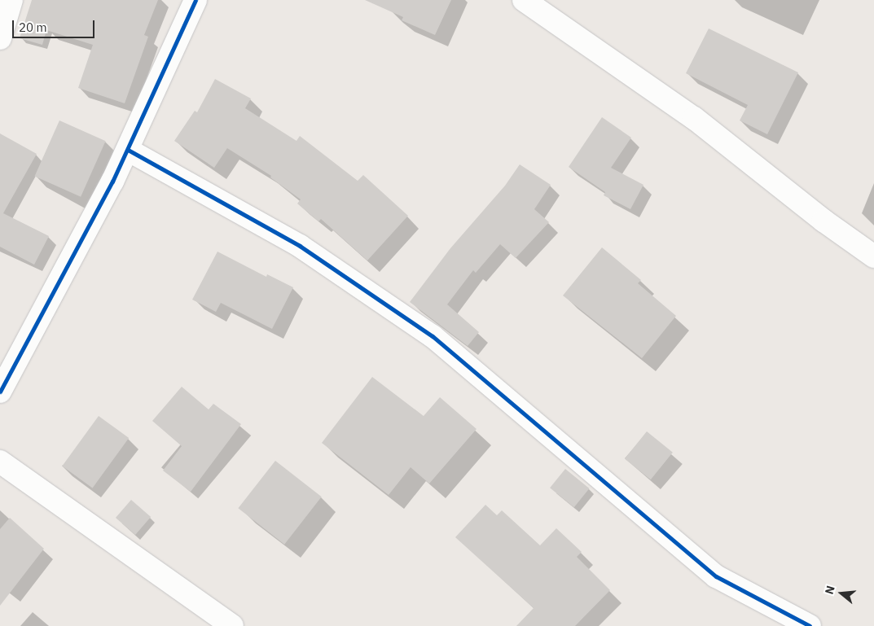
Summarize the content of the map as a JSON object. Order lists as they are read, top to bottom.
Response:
{
  "scale_bar": "20 m",
  "north": "left"
}
